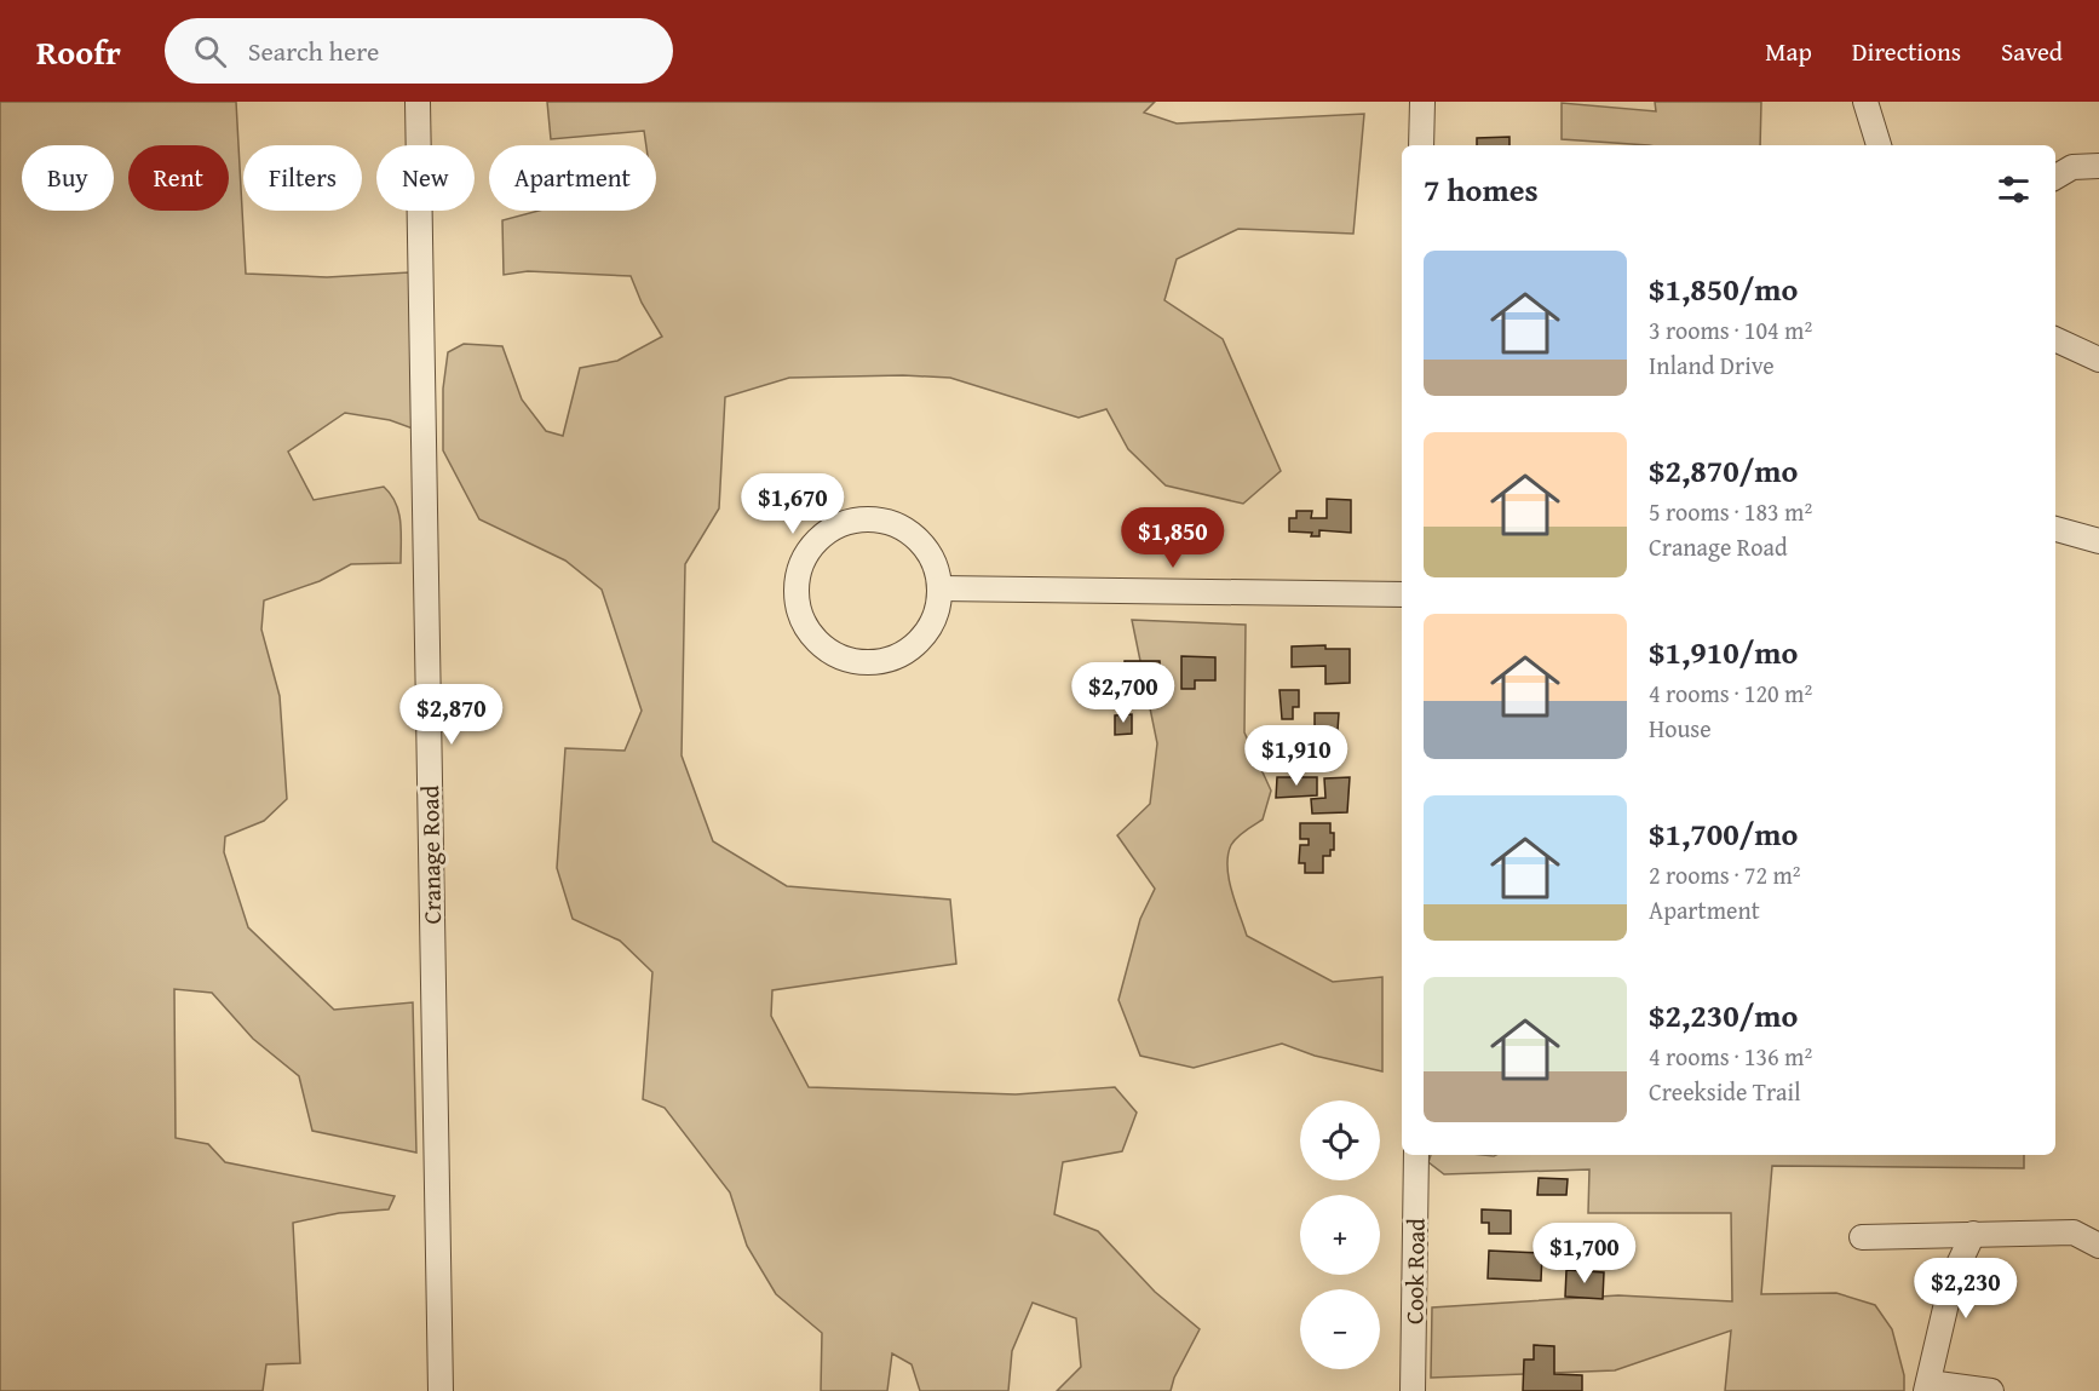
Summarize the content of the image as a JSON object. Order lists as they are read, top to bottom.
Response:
{
  "streets": {
    "street": ["Cranage Road", "Cook Road"]
  },
  "page": {
    "header": "Roofr",
    "search": "Search here",
    "nav": ["Map", "Directions", "Saved"],
    "chip": [
      "Buy",
      "Rent",
      "Filters",
      "New",
      "Apartment"
    ],
    "heading": "7 homes",
    "list": [
      {
        "name": "$1,850/mo",
        "note": "3 rooms · 104 m² · Inland Drive"
      },
      {
        "name": "$2,870/mo",
        "note": "5 rooms · 183 m² · Cranage Road"
      },
      {
        "name": "$1,910/mo",
        "note": "4 rooms · 120 m² · House"
      },
      {
        "name": "$1,700/mo",
        "note": "2 rooms · 72 m² · Apartment"
      },
      {
        "name": "$2,230/mo",
        "note": "4 rooms · 136 m² · Creekside Trail"
      }
    ],
    "price": [
      "$1,670",
      "$1,850",
      "$2,700",
      "$2,870",
      "$1,910",
      "$1,700",
      "$2,230"
    ],
    "map_buttons": ["+", "−"]
  }
}
